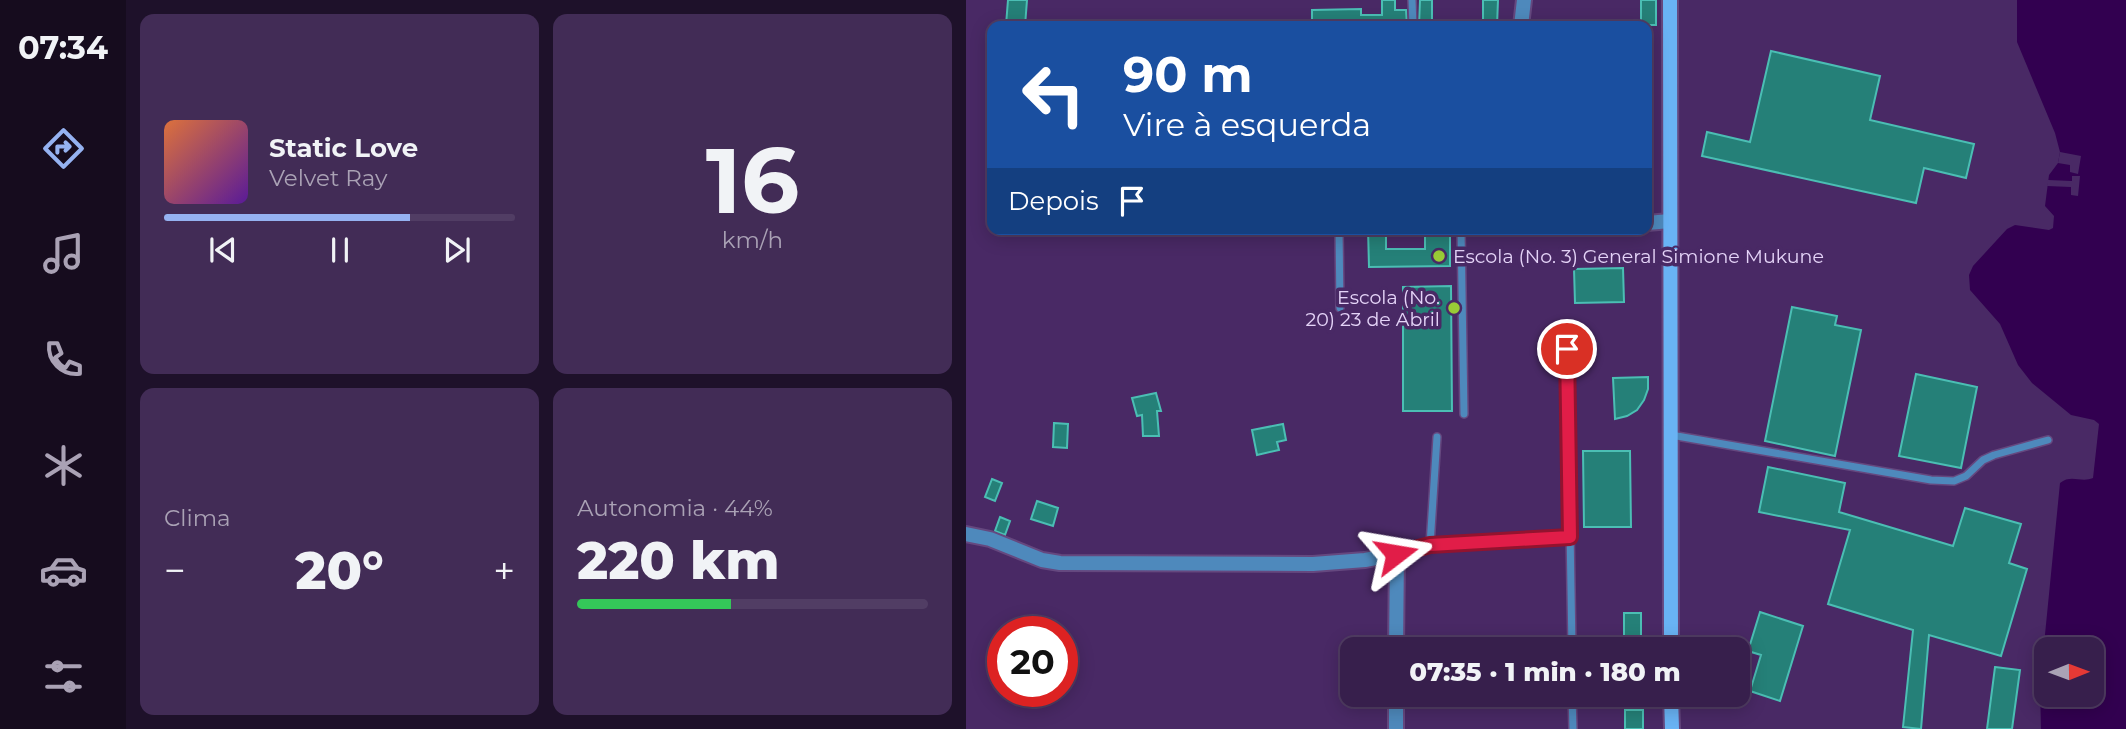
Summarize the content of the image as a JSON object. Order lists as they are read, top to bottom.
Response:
{
  "places": ["Escola (No. 3) General Simione Mukune", "Escola (No. 20) 23 de Abril"],
  "north": "right",
  "page": {
    "tabs": "07:34",
    "tile": [
      ["16", "km/h"],
      "Clima",
      ["Autonomia · 44%", "220 km"]
    ],
    "turn": ["90 m", "Vire à esquerda"],
    "song": ["Static Love", "Velvet Ray"],
    "then": "Depois",
    "heat": ["−", "20°", "+"],
    "limit": "20",
    "trip": "07:35 · 1 min · 180 m"
  }
}
